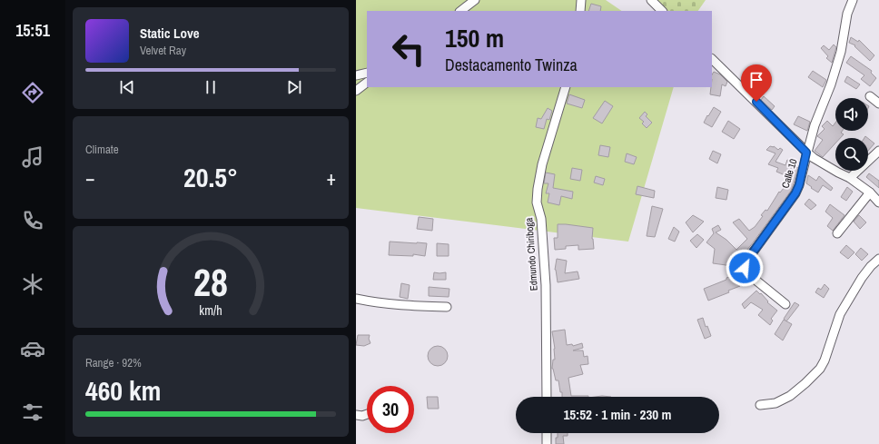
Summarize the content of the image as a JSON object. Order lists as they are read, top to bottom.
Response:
{
  "streets": {
    "street": ["Calle 10", "Edmundo Chiriboga"]
  },
  "page": {
    "tabs": "15:51",
    "turn": ["150 m", "Destacamento Twinza"],
    "song": ["Static Love", "Velvet Ray"],
    "tile": [
      "Climate",
      ["Range · 92%", "460 km"]
    ],
    "heat": ["−", "20.5°", "+"],
    "limit": "30",
    "trip": "15:52 · 1 min · 230 m",
    "gauge": ["28", "km/h"]
  }
}
